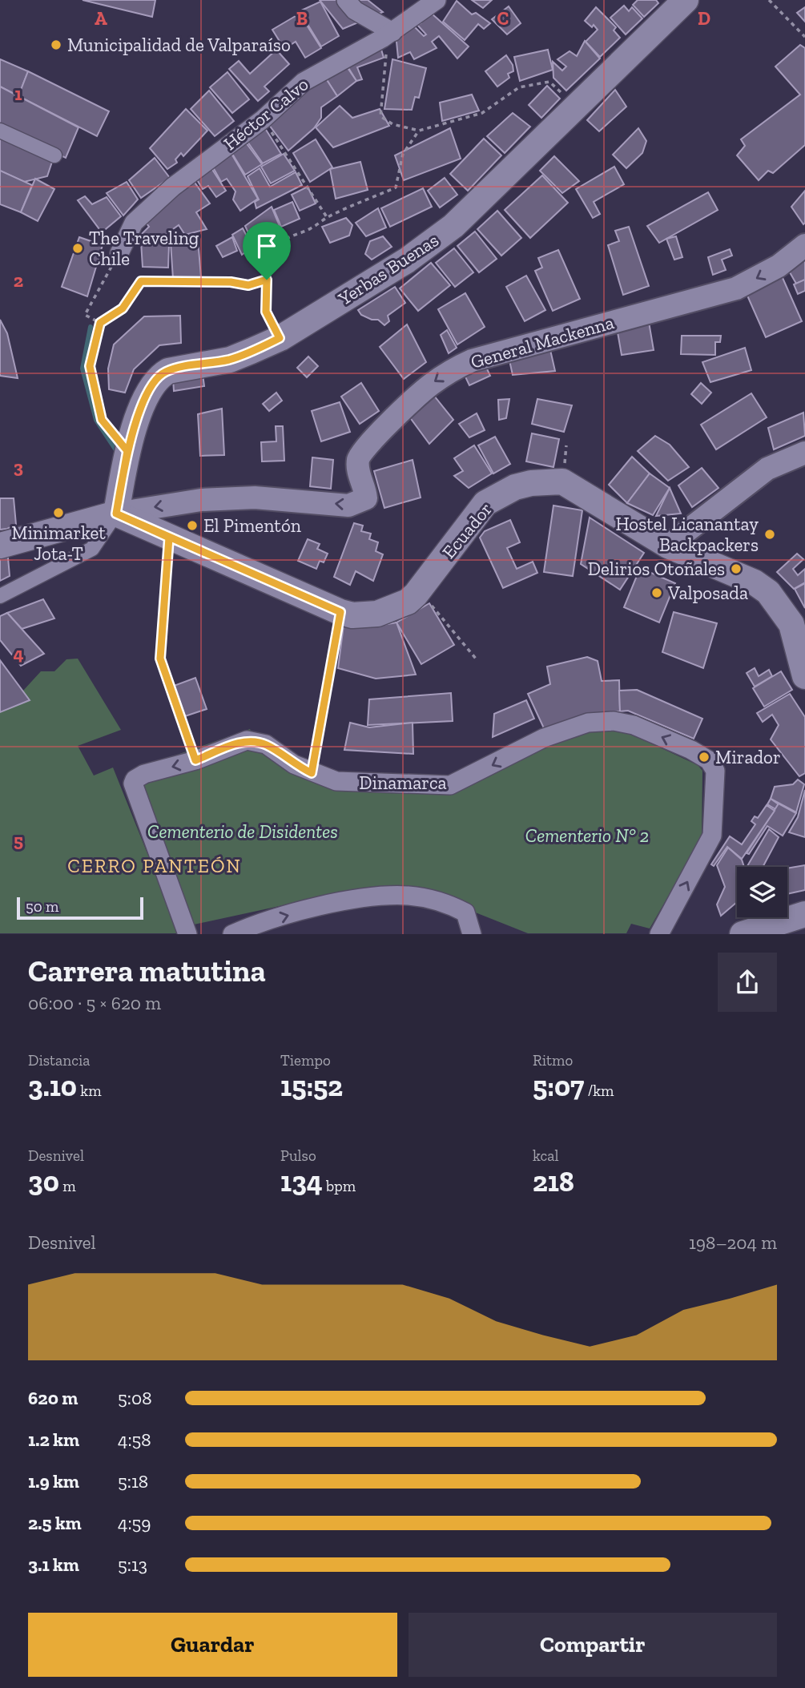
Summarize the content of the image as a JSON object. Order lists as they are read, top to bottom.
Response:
{
  "streets": {
    "main road": ["Yerbas Buenas", "Ecuador"],
    "street": ["Héctor Calvo", "General Mackenna", "Dinamarca"]
  },
  "crossings": [
    ["Yerbas Buenas", "General Mackenna"],
    ["Yerbas Buenas", "Ecuador"],
    ["General Mackenna", "Ecuador"]
  ],
  "one_way": ["General Mackenna"],
  "districts": ["CERRO PANTEÓN"],
  "parks": ["Cementerio de Disidentes", "Cementerio N° 2"],
  "places": [
    "Municipalidad de Valparaíso",
    "The Traveling Chile",
    "Minimarket Jota-T",
    "El Pimentón",
    "Hostel Licanantay Backpackers",
    "Delirios Otoñales",
    "Valposada",
    "Mirador"
  ],
  "scale_bar": "50 m",
  "page": {
    "scale": "50 m",
    "heading": ["Carrera matutina", "06:00 · 5 × 620 m"],
    "stats": [
      ["Distancia", "3.10 km"],
      ["Tiempo", "15:52"],
      ["Ritmo", "5:07 /km"],
      ["Desnivel", "30 m"],
      ["Pulso", "134 bpm"],
      ["kcal", "218"]
    ],
    "chart": ["Desnivel", "198–204 m"],
    "list": [
      {
        "name": "620 m",
        "note": "5:08"
      },
      {
        "name": "1.2 km",
        "note": "4:58"
      },
      {
        "name": "1.9 km",
        "note": "5:18"
      },
      {
        "name": "2.5 km",
        "note": "4:59"
      },
      {
        "name": "3.1 km",
        "note": "5:13"
      }
    ],
    "buttons": ["Guardar", "Compartir"]
  },
  "grid": {
    "columns": [
      "A",
      "B",
      "C",
      "D"
    ],
    "rows": [
      "1",
      "2",
      "3",
      "4",
      "5"
    ]
  }
}
